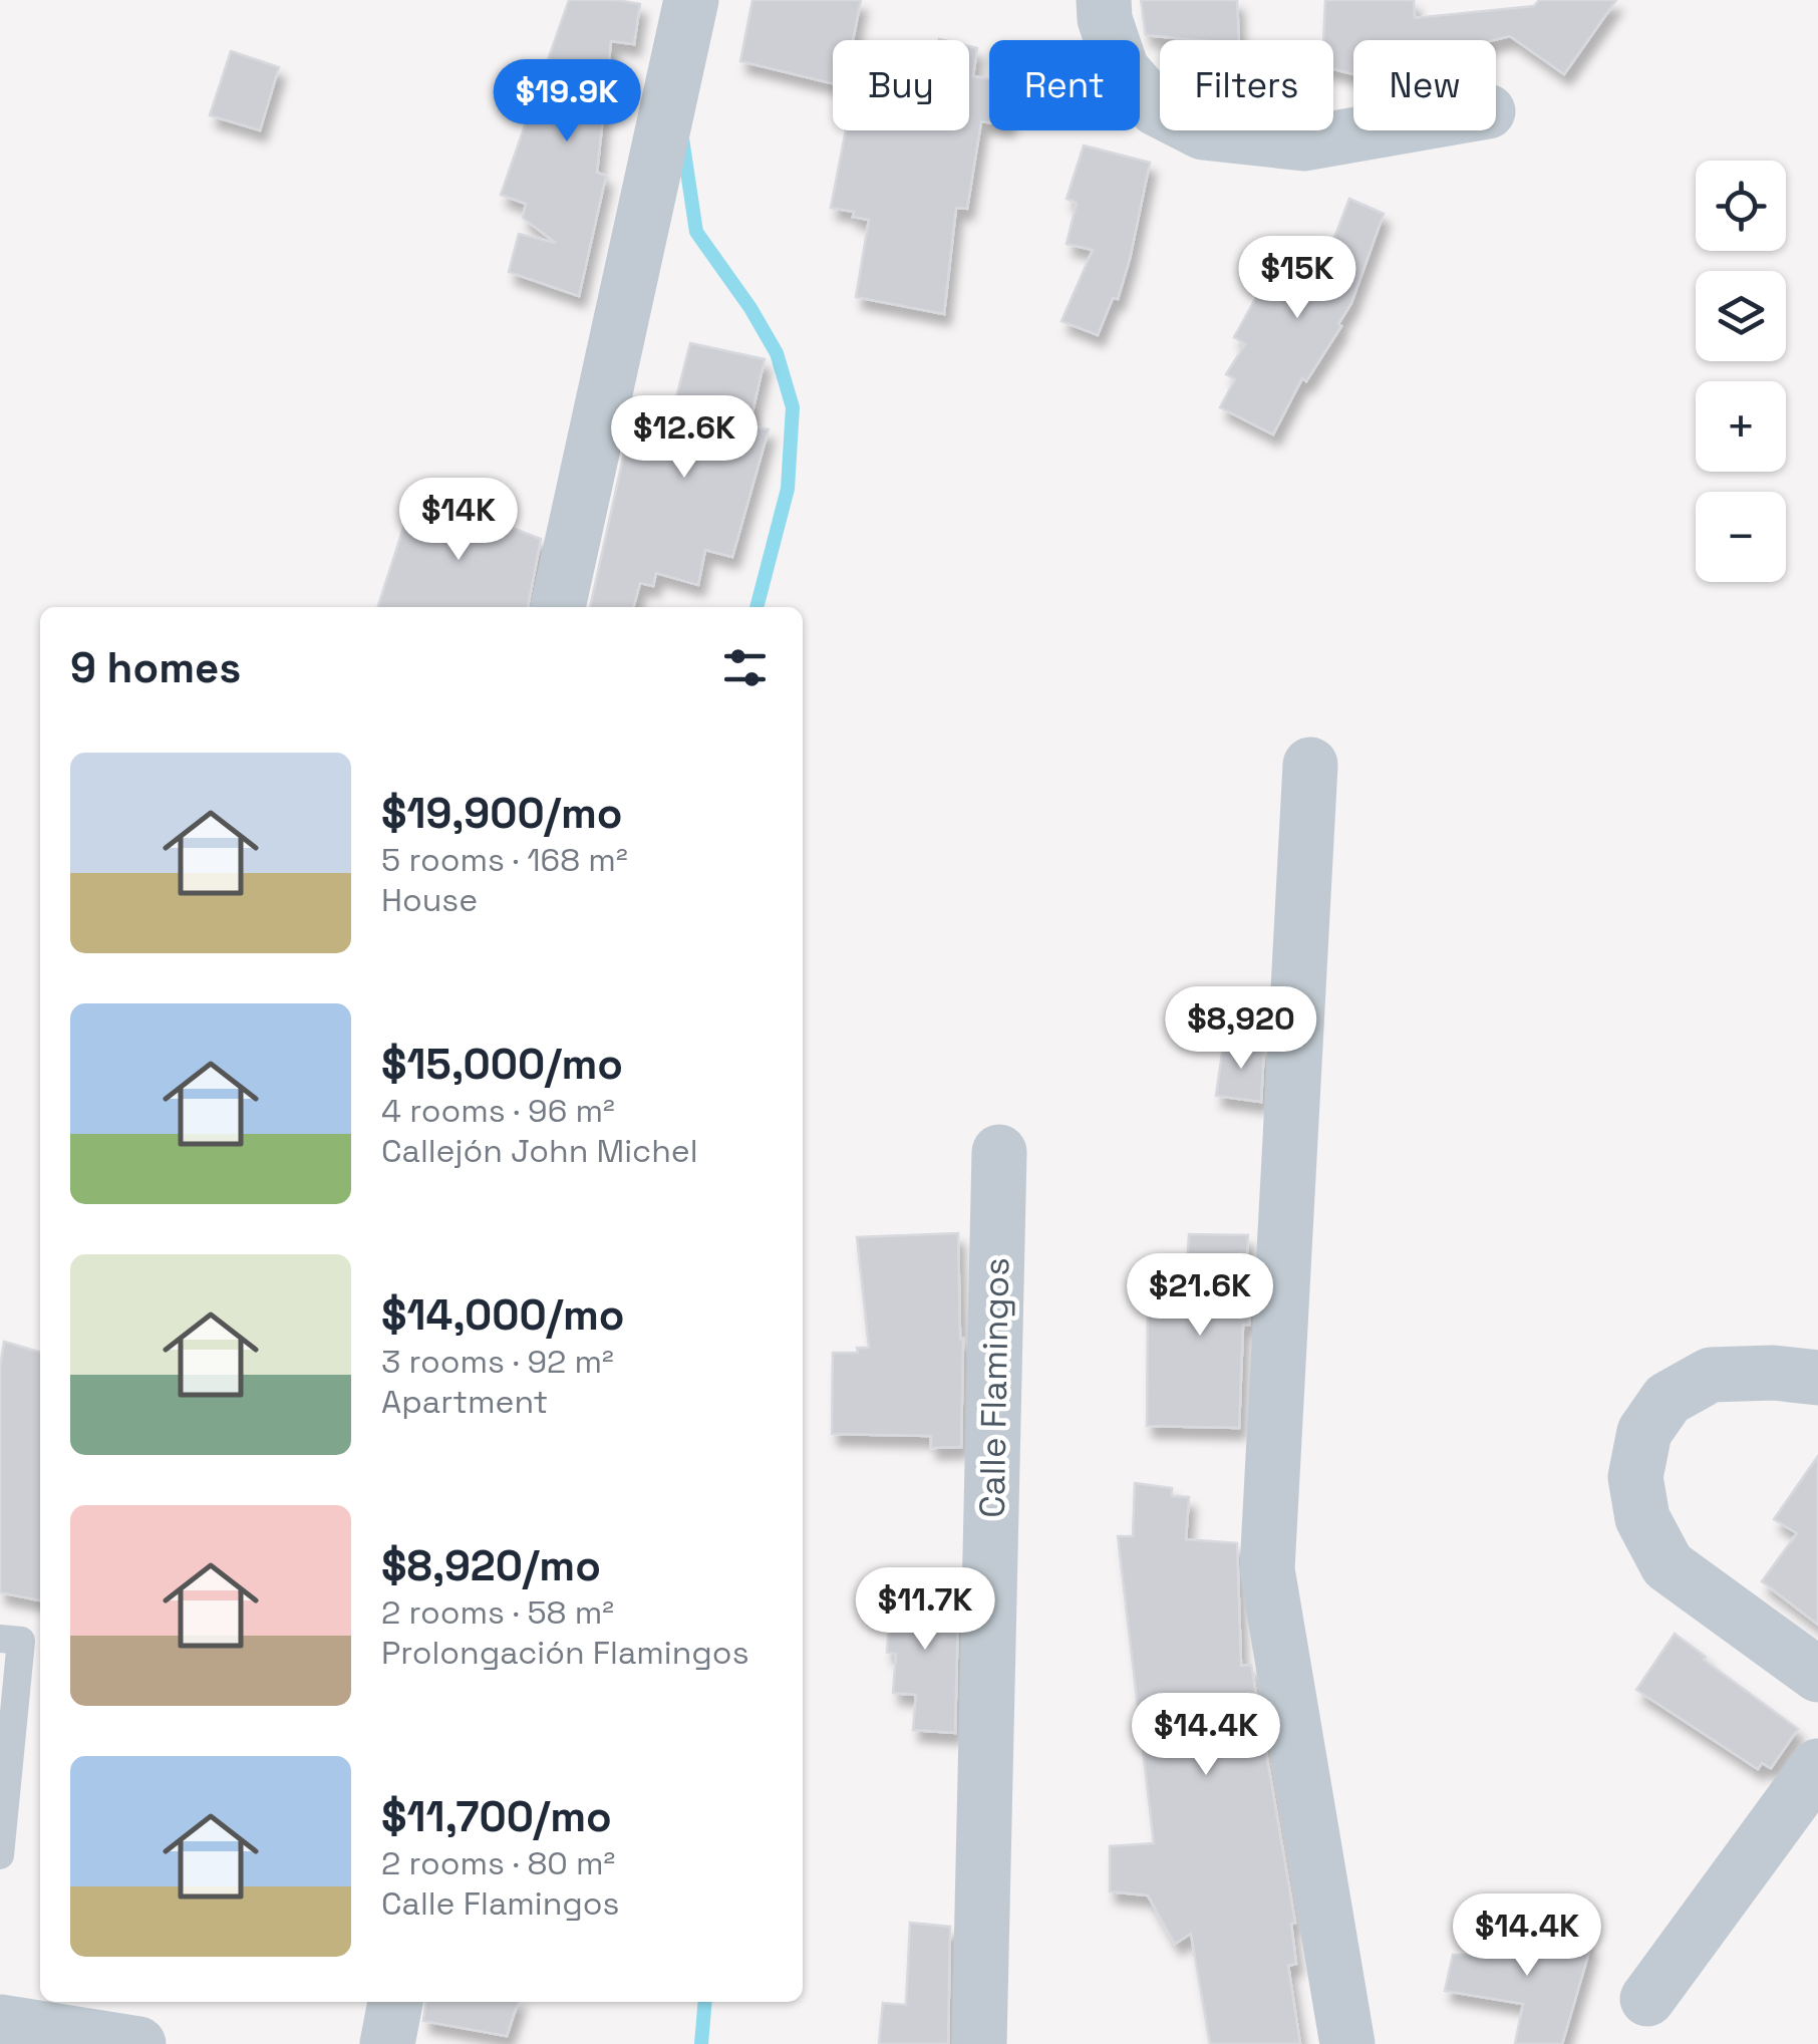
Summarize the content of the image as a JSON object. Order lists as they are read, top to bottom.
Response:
{
  "streets": {
    "street": ["Calle Flamingos"]
  },
  "page": {
    "chip": [
      "Buy",
      "Rent",
      "Filters",
      "New"
    ],
    "price": [
      "$19.9K",
      "$15K",
      "$12.6K",
      "$14K",
      "$8,920",
      "$21.6K",
      "$11.7K",
      "$14.4K",
      "$14.4K"
    ],
    "map_buttons": ["+", "−"],
    "heading": "9 homes",
    "list": [
      {
        "name": "$19,900/mo",
        "note": "5 rooms · 168 m² · House"
      },
      {
        "name": "$15,000/mo",
        "note": "4 rooms · 96 m² · Callejón John Michel"
      },
      {
        "name": "$14,000/mo",
        "note": "3 rooms · 92 m² · Apartment"
      },
      {
        "name": "$8,920/mo",
        "note": "2 rooms · 58 m² · Prolongación Flamingos"
      },
      {
        "name": "$11,700/mo",
        "note": "2 rooms · 80 m² · Calle Flamingos"
      }
    ]
  }
}
